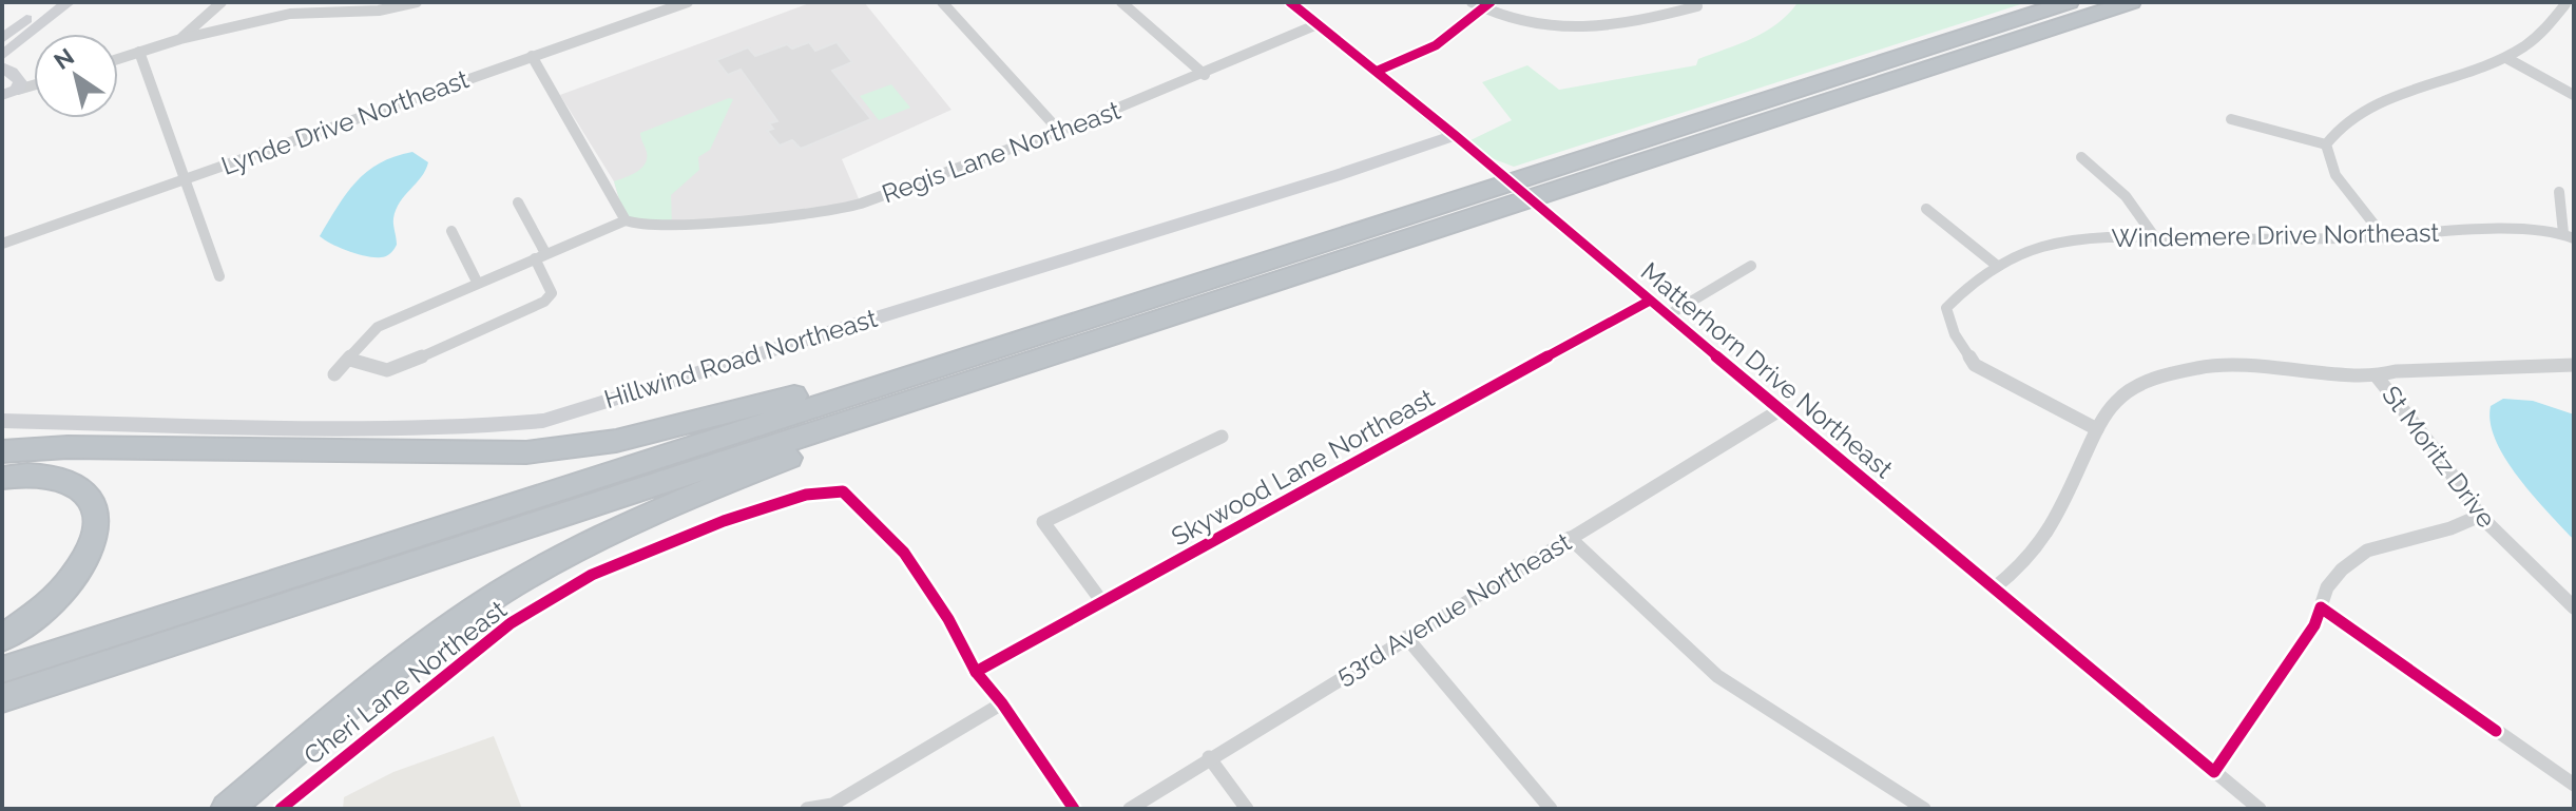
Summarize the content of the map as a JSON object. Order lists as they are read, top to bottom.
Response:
{
  "streets": {
    "street": [
      "Lynde Drive Northeast",
      "Regis Lane Northeast",
      "Windemere Drive Northeast",
      "Hillwind Road Northeast",
      "Matterhorn Drive Northeast",
      "St Moritz Drive",
      "Skywood Lane Northeast",
      "53rd Avenue Northeast",
      "Cheri Lane Northeast"
    ]
  },
  "crossings": [
    ["Regis Lane Northeast", "Matterhorn Drive Northeast"],
    ["Hillwind Road Northeast", "Matterhorn Drive Northeast"],
    ["Matterhorn Drive Northeast", "Skywood Lane Northeast"],
    ["Matterhorn Drive Northeast", "53rd Avenue Northeast"],
    ["Skywood Lane Northeast", "Cheri Lane Northeast"]
  ],
  "north": "top left"
}
